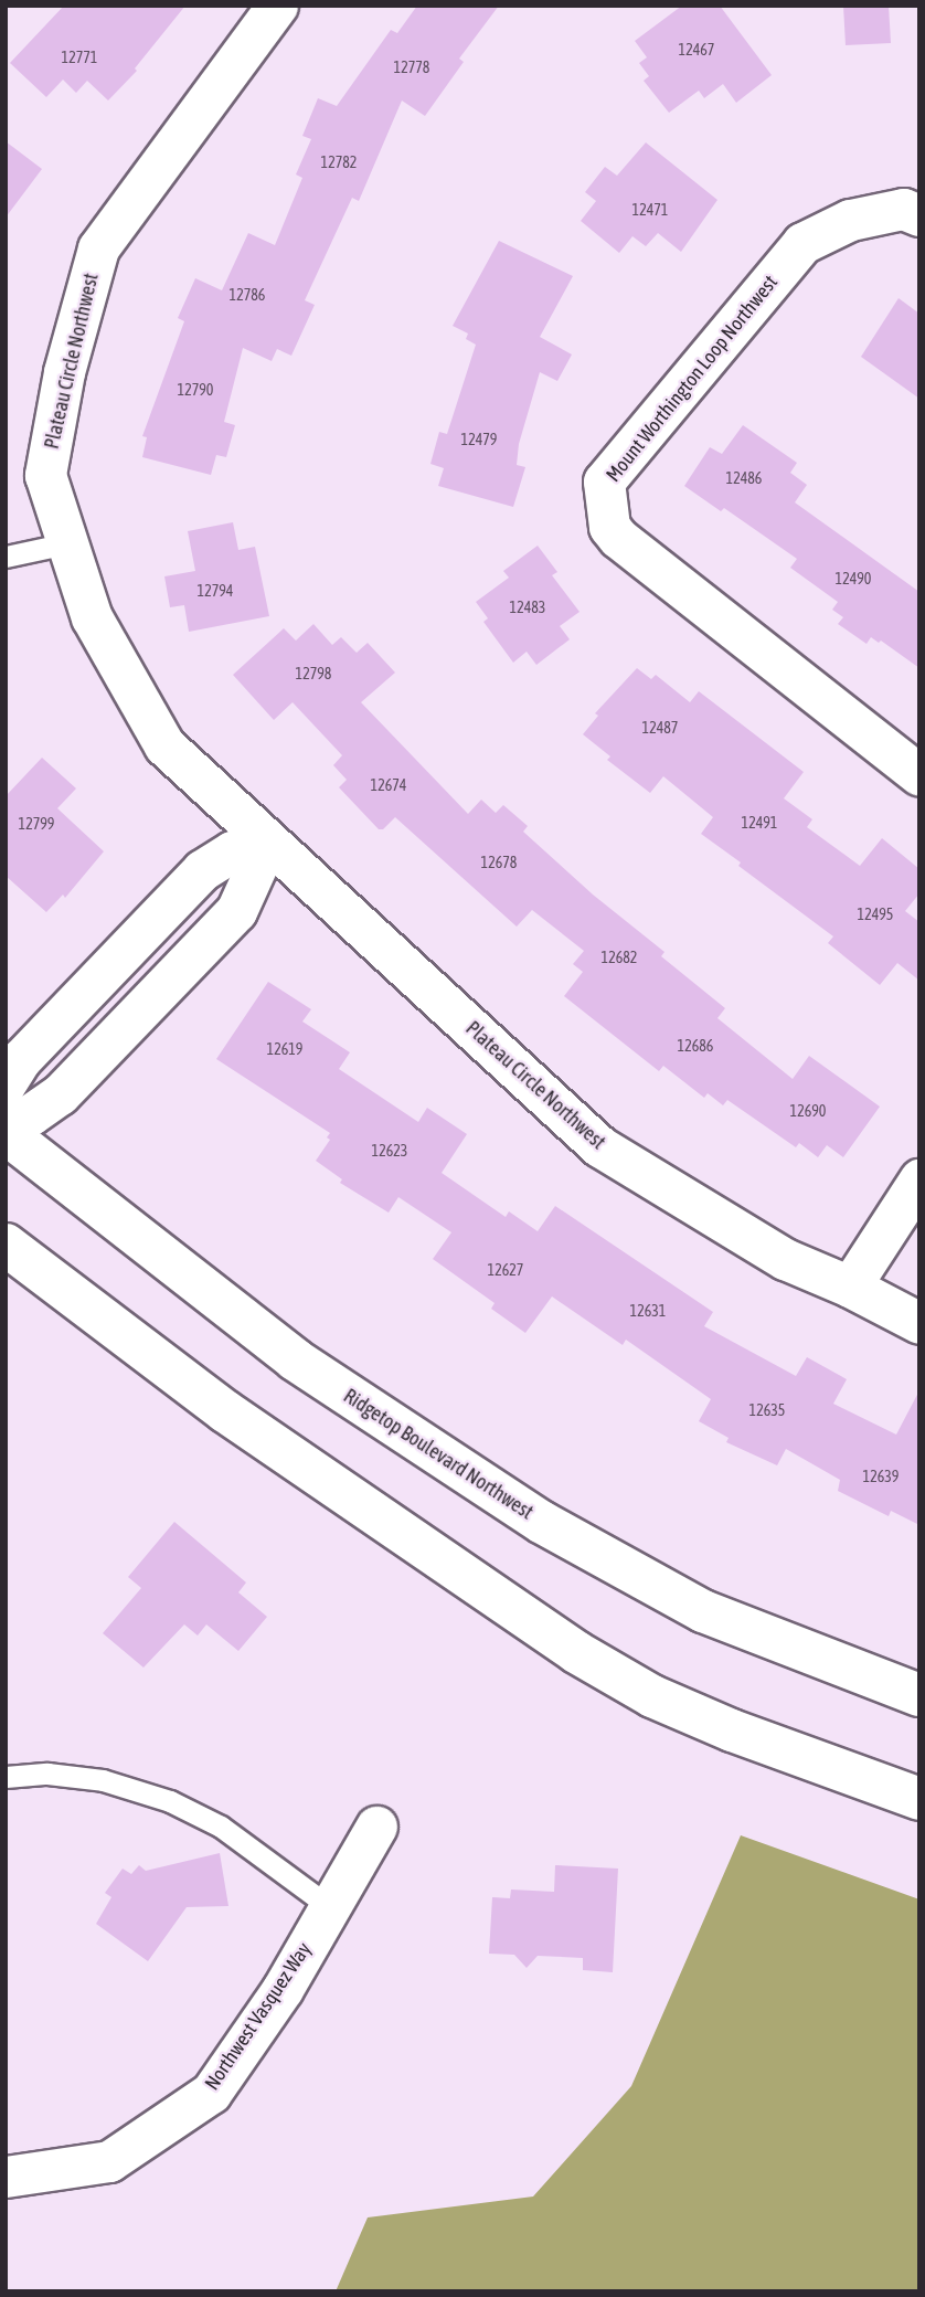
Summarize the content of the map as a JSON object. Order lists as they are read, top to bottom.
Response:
{
  "streets": {
    "main road": ["Ridgetop Boulevard Northwest"],
    "street": ["Plateau Circle Northwest", "Mount Worthington Loop Northwest", "Northwest Vasquez Way"]
  },
  "house_numbers": [
    "12467",
    "12771",
    "12778",
    "12782",
    "12471",
    "12786",
    "12790",
    "12479",
    "12486",
    "12490",
    "12794",
    "12483",
    "12798",
    "12487",
    "12674",
    "12491",
    "12799",
    "12678",
    "12495",
    "12682",
    "12686",
    "12619",
    "12690",
    "12623",
    "12627",
    "12631",
    "12635",
    "12639"
  ]
}
